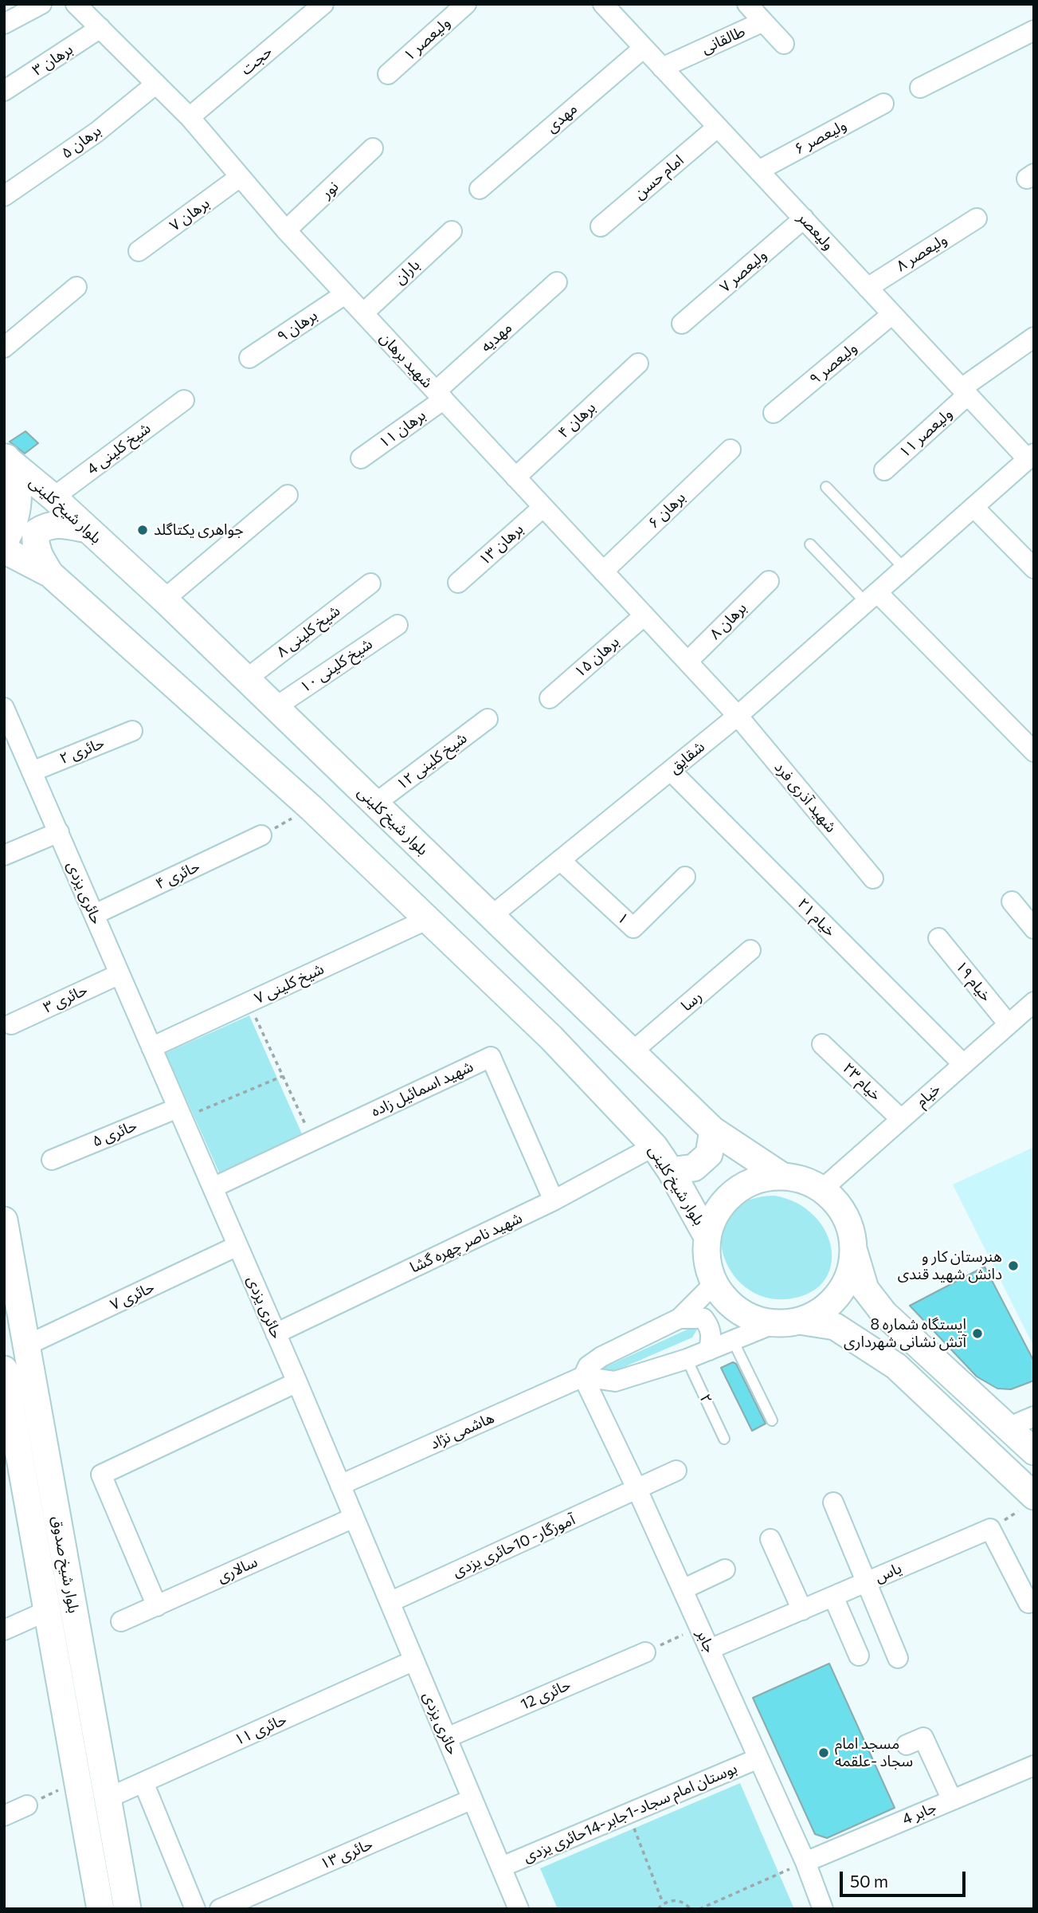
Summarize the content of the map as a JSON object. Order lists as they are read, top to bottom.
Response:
{
  "streets": {
    "main road": ["بلوار شیخ کلینی", "بلوار شیخ صدوق"],
    "street": [
      "ولیعصر ۱",
      "طالقانی",
      "برهان ۳",
      "حجت",
      "مهدی",
      "ولیعصر ۶",
      "برهان ۵",
      "امام حسن",
      "نور",
      "برهان ۷",
      "ولیعصر",
      "ولیعصر ۸",
      "ولیعصر ۷",
      "باران",
      "برهان ۹",
      "مهدیه",
      "شهید برهان",
      "ولیعصر ۹",
      "برهان ۴",
      "برهان ۱۱",
      "ولیعصر ۱۱",
      "شیخ کلینی 4",
      "برهان ۶",
      "برهان ۱۳",
      "برهان ۸",
      "شیخ کلینی ۸",
      "برهان ۱۵",
      "شیخ کلینی ۱۰",
      "حائری ۲",
      "شقایق",
      "شیخ کلینی ۱۲",
      "شهید آذری فرد",
      "حائری ۴",
      "حائری یزدی",
      "خیام ۲۱",
      "۱",
      "خیام ۱۹",
      "شیخ کلینی ۷",
      "حائری ۳",
      "رسا",
      "خیام ۲۳",
      "شهید اسمائیل زاده",
      "خیام",
      "حائری ۵",
      "شهید ناصر چهره گشا",
      "حائری ۷",
      "هاشمی نژاد",
      "آموزگار- 10حائری یزدی",
      "سالاری",
      "یاس",
      "جابر",
      "حائری 12",
      "حائری ۱۱",
      "بوستان امام سجاد-1جابر-14حائری یزدی",
      "جابر 4",
      "حائری ۱۳"
    ],
    "lane": ["۲"]
  },
  "crossings": [
    ["طالقانی", "ولیعصر"],
    ["برهان ۳", "شهید برهان"],
    ["حجت", "شهید برهان"],
    ["مهدی", "ولیعصر"],
    ["ولیعصر ۶", "ولیعصر"],
    ["برهان ۵", "شهید برهان"],
    ["امام حسن", "ولیعصر"],
    ["نور", "شهید برهان"],
    ["برهان ۷", "شهید برهان"],
    ["ولیعصر", "ولیعصر ۸"],
    ["ولیعصر", "ولیعصر ۷"],
    ["ولیعصر", "ولیعصر ۹"],
    ["ولیعصر", "ولیعصر ۱۱"],
    ["ولیعصر", "شقایق"],
    ["باران", "شهید برهان"],
    ["برهان ۹", "شهید برهان"],
    ["مهدیه", "شهید برهان"],
    ["مهدیه", "برهان ۱۱"],
    ["شهید برهان", "برهان ۴"],
    ["شهید برهان", "برهان ۱۱"],
    ["شهید برهان", "برهان ۶"],
    ["شهید برهان", "برهان ۱۳"],
    ["شهید برهان", "برهان ۸"],
    ["شهید برهان", "برهان ۱۵"],
    ["شهید برهان", "شقایق"],
    ["شهید برهان", "شهید آذری فرد"],
    ["شیخ کلینی 4", "بلوار شیخ کلینی"],
    ["بلوار شیخ کلینی", "شیخ کلینی ۸"],
    ["بلوار شیخ کلینی", "شیخ کلینی ۱۰"],
    ["بلوار شیخ کلینی", "شقایق"],
    ["بلوار شیخ کلینی", "شیخ کلینی ۱۲"],
    ["بلوار شیخ کلینی", "شیخ کلینی ۷"],
    ["بلوار شیخ کلینی", "رسا"],
    ["بلوار شیخ کلینی", "خیام"],
    ["بلوار شیخ کلینی", "شهید ناصر چهره گشا"],
    ["حائری ۲", "حائری یزدی"],
    ["شقایق", "شهید آذری فرد"],
    ["شقایق", "خیام ۲۱"],
    ["شقایق", "۱"],
    ["حائری ۴", "حائری یزدی"],
    ["حائری یزدی", "شیخ کلینی ۷"],
    ["حائری یزدی", "حائری ۳"],
    ["حائری یزدی", "شهید اسمائیل زاده"],
    ["حائری یزدی", "حائری ۵"],
    ["حائری یزدی", "شهید ناصر چهره گشا"],
    ["حائری یزدی", "حائری ۷"],
    ["حائری یزدی", "هاشمی نژاد"],
    ["حائری یزدی", "آموزگار- 10حائری یزدی"],
    ["حائری یزدی", "سالاری"],
    ["حائری یزدی", "حائری 12"],
    ["حائری یزدی", "حائری ۱۱"],
    ["حائری یزدی", "بوستان امام سجاد-1جابر-14حائری یزدی"],
    ["حائری یزدی", "حائری ۱۳"],
    ["خیام ۲۱", "خیام"],
    ["خیام ۱۹", "خیام"],
    ["خیام ۲۳", "خیام"],
    ["شهید اسمائیل زاده", "شهید ناصر چهره گشا"],
    ["حائری ۷", "بلوار شیخ صدوق"],
    ["هاشمی نژاد", "جابر"],
    ["آموزگار- 10حائری یزدی", "جابر"],
    ["بلوار شیخ صدوق", "حائری ۱۱"],
    ["یاس", "جابر"],
    ["جابر", "بوستان امام سجاد-1جابر-14حائری یزدی"],
    ["جابر", "جابر 4"]
  ],
  "places": [
    "جواهری یکتاگلد",
    "هنرستان کار و دانش شهید قندی",
    "ایستگاه شماره 8 آتش نشانی شهرداری",
    "مسجد امام سجاد -علقمه"
  ],
  "scale_bar": "50 m"
}
